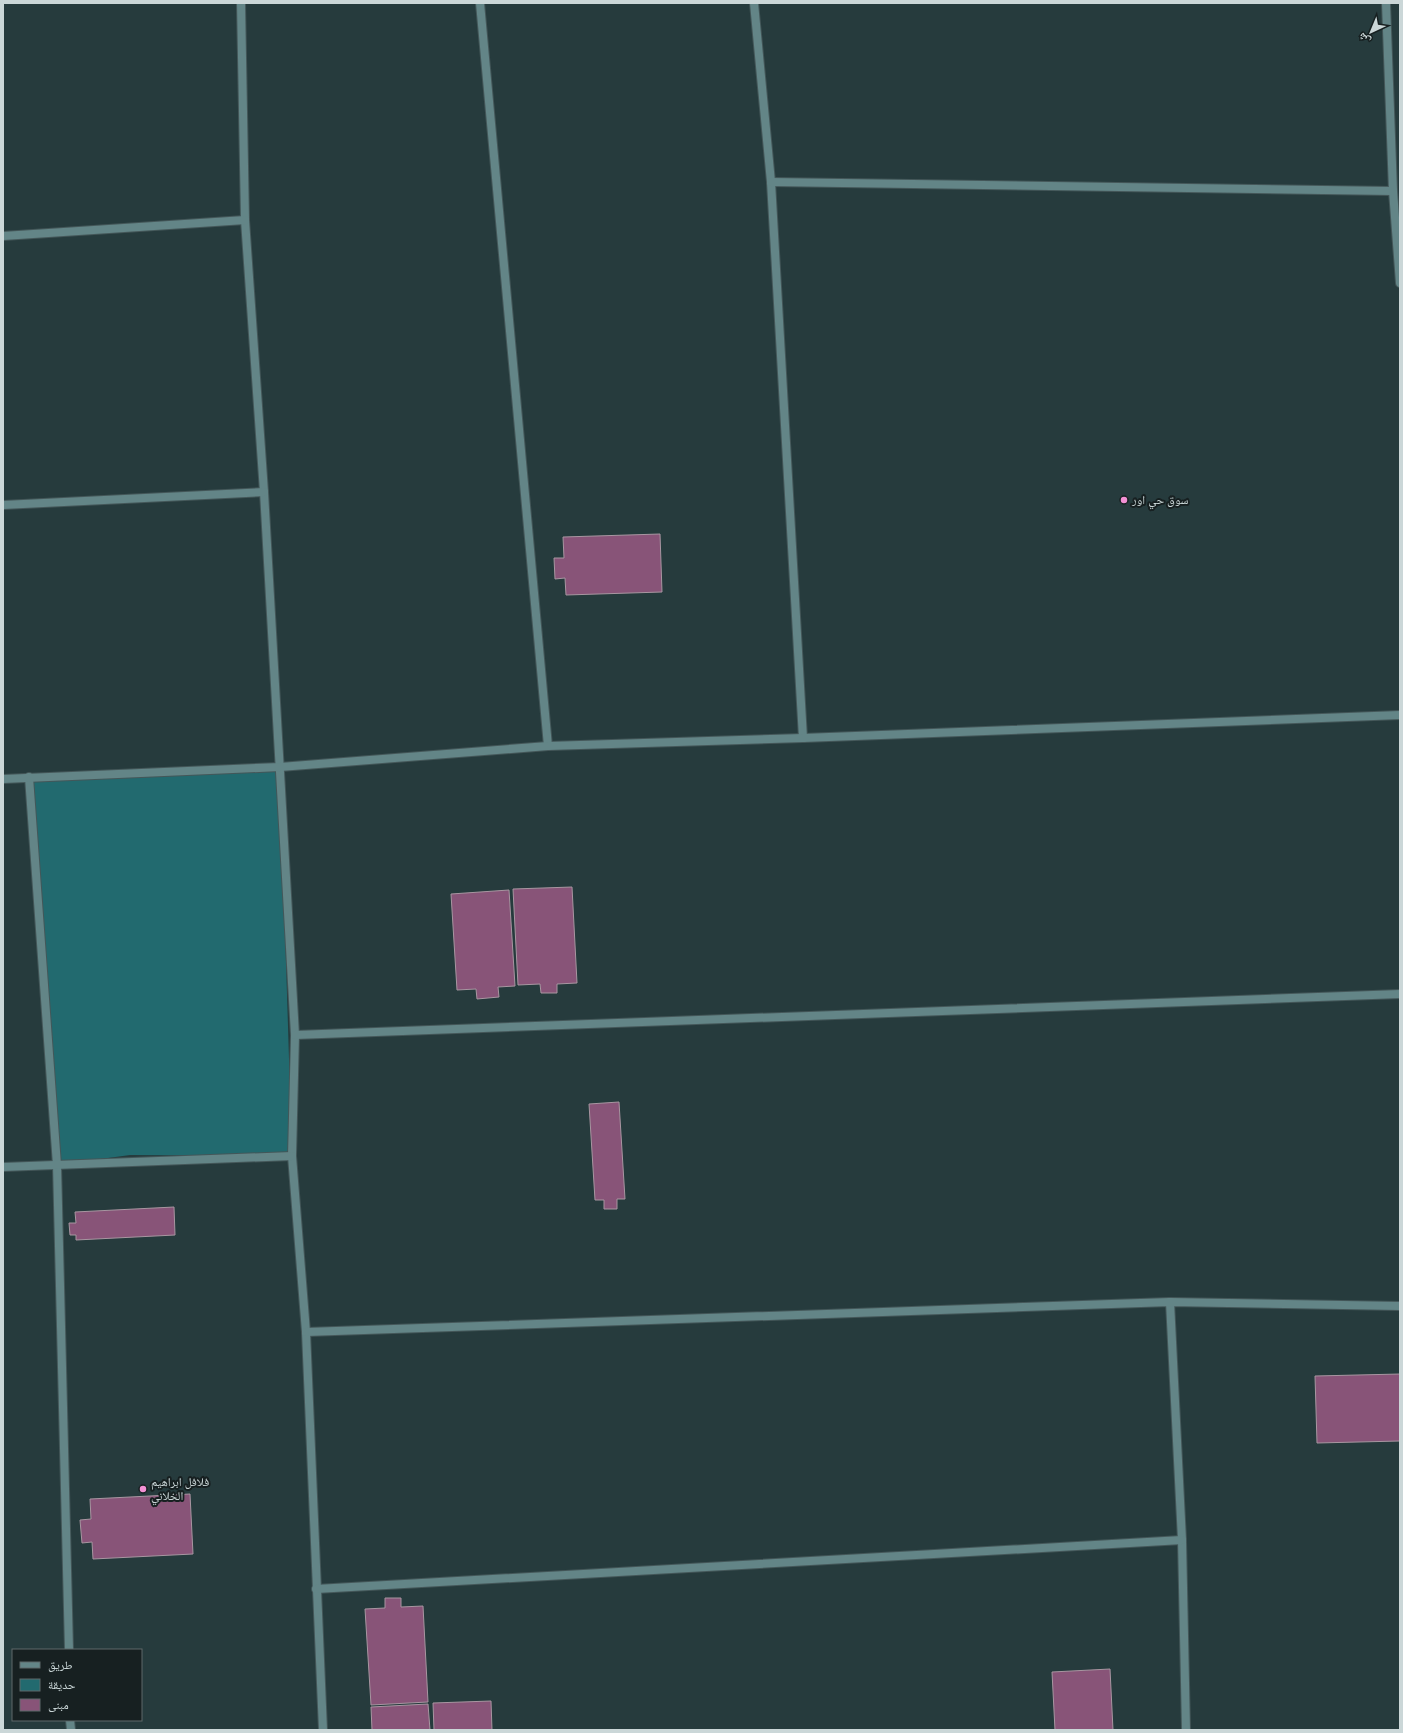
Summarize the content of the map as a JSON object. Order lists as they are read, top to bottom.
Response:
{
  "places": ["سوق حي اور", "فلافل ابراهيم الخلاني"],
  "legend": ["طريق", "حديقة", "مبنى"],
  "north": "bottom left"
}
